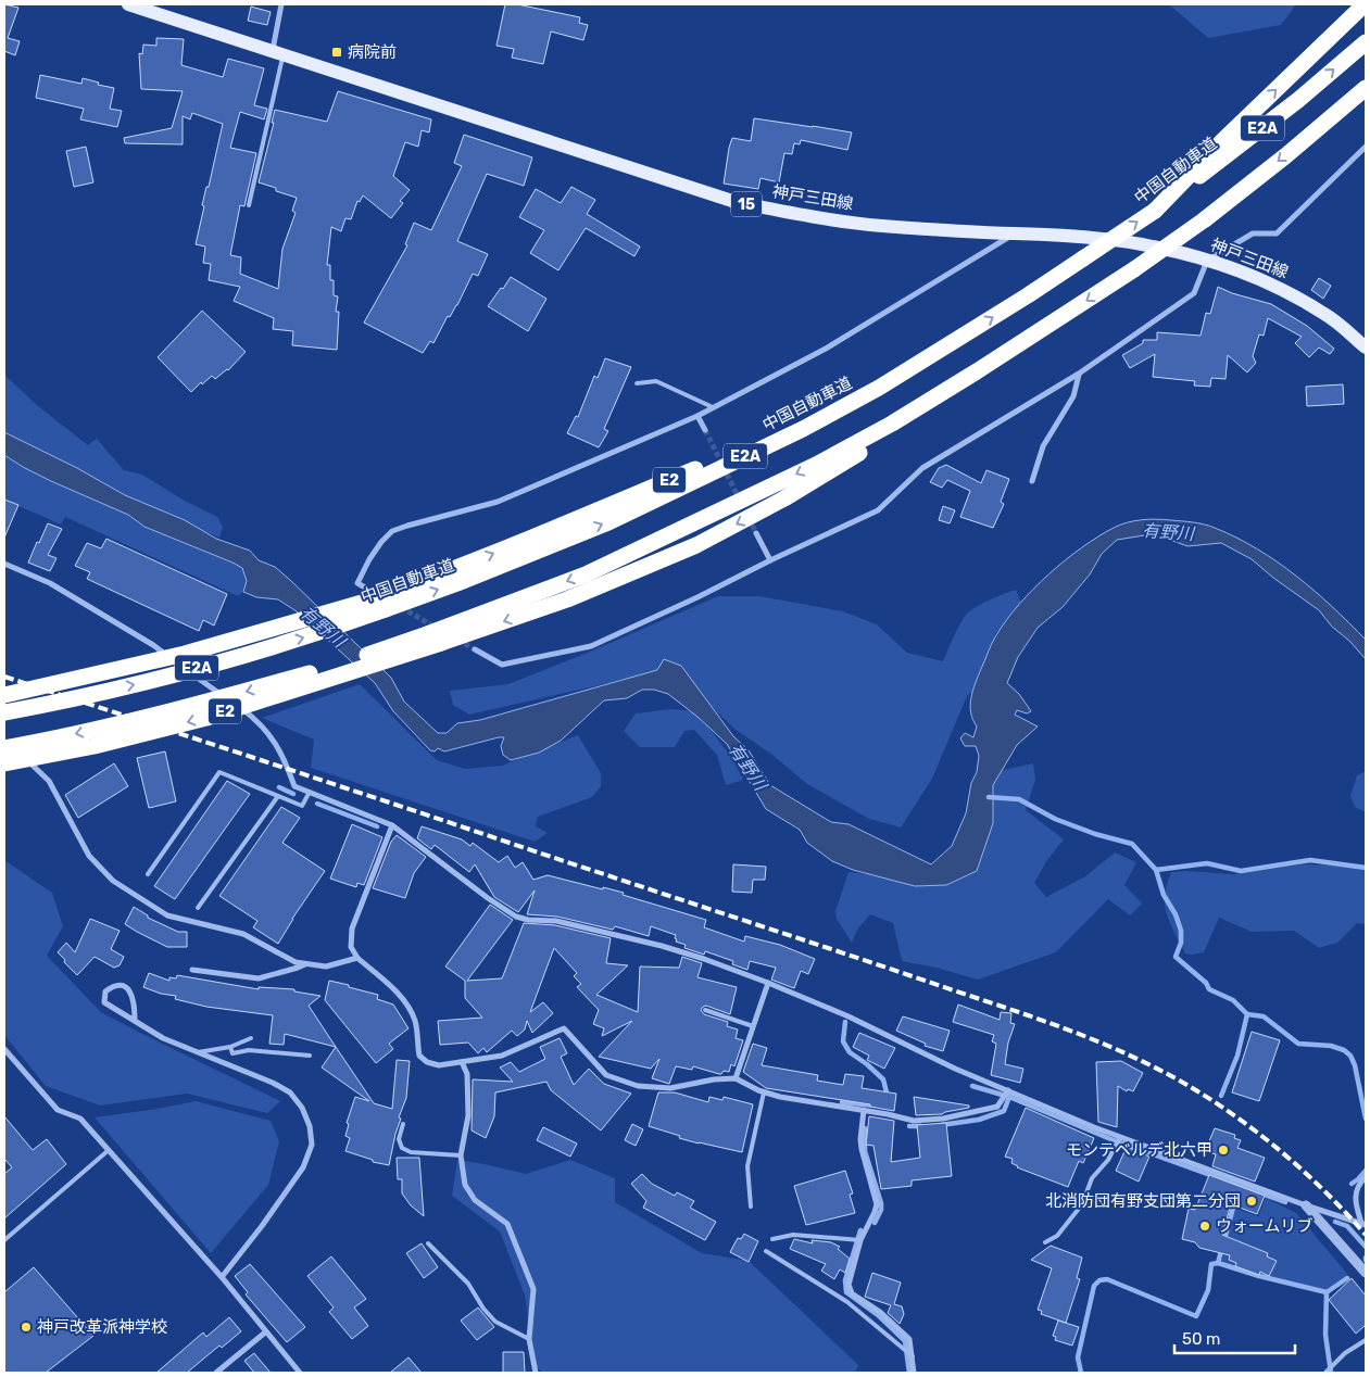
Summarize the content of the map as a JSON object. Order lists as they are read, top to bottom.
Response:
{
  "streets": {
    "highway": ["E2A", "中国自動車道", "E2"],
    "main road": ["神戸三田線", "15"]
  },
  "crossings": [
    ["E2A", "E2"],
    ["中国自動車道", "E2"]
  ],
  "water": ["有野川"],
  "places": {
    "transit": ["病院前"],
    "other": [
      "モンテベルデ北六甲",
      "北消防団有野支団第二分団",
      "ウォームリブ",
      "神戸改革派神学校"
    ]
  },
  "scale_bar": "50 m"
}
